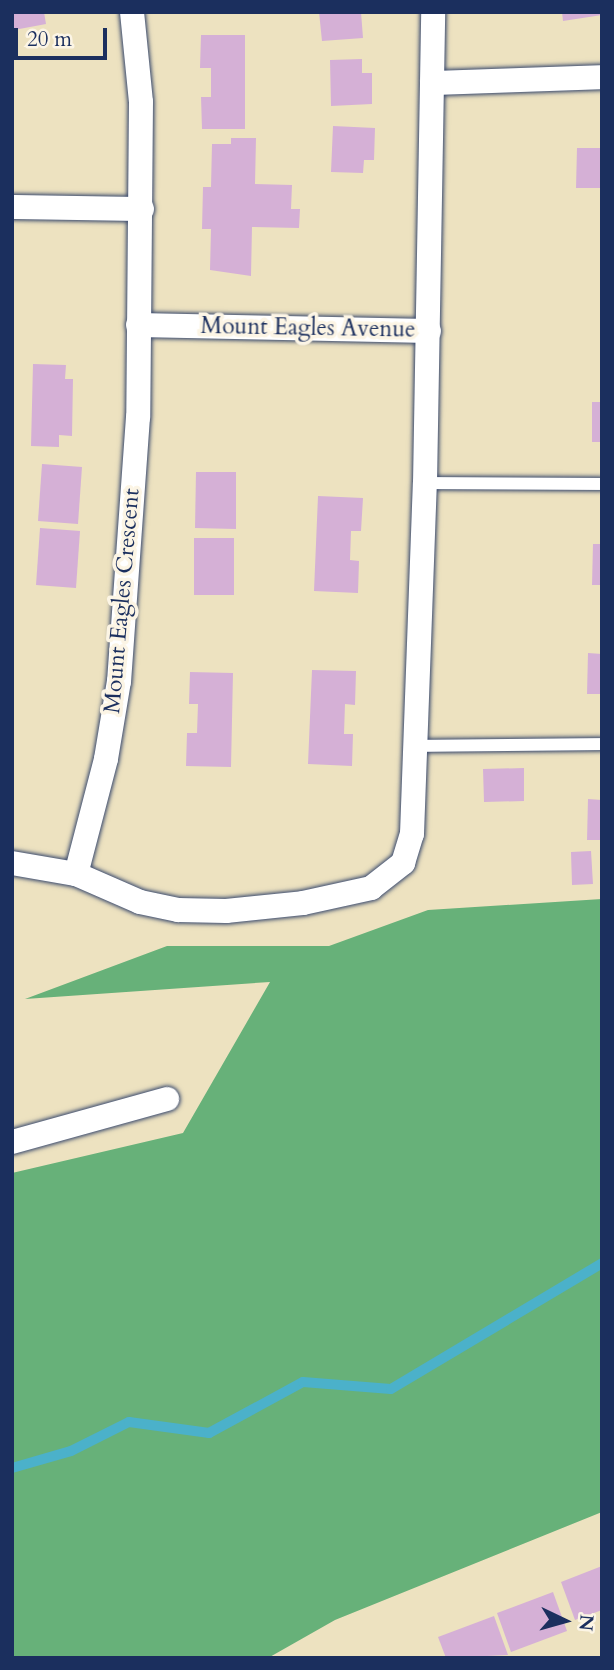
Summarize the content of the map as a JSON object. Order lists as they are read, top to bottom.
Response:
{
  "streets": {
    "street": ["Mount Eagles Avenue", "Mount Eagles Crescent"]
  },
  "crossings": [
    ["Mount Eagles Avenue", "Mount Eagles Crescent"]
  ],
  "scale_bar": "20 m",
  "north": "right"
}
